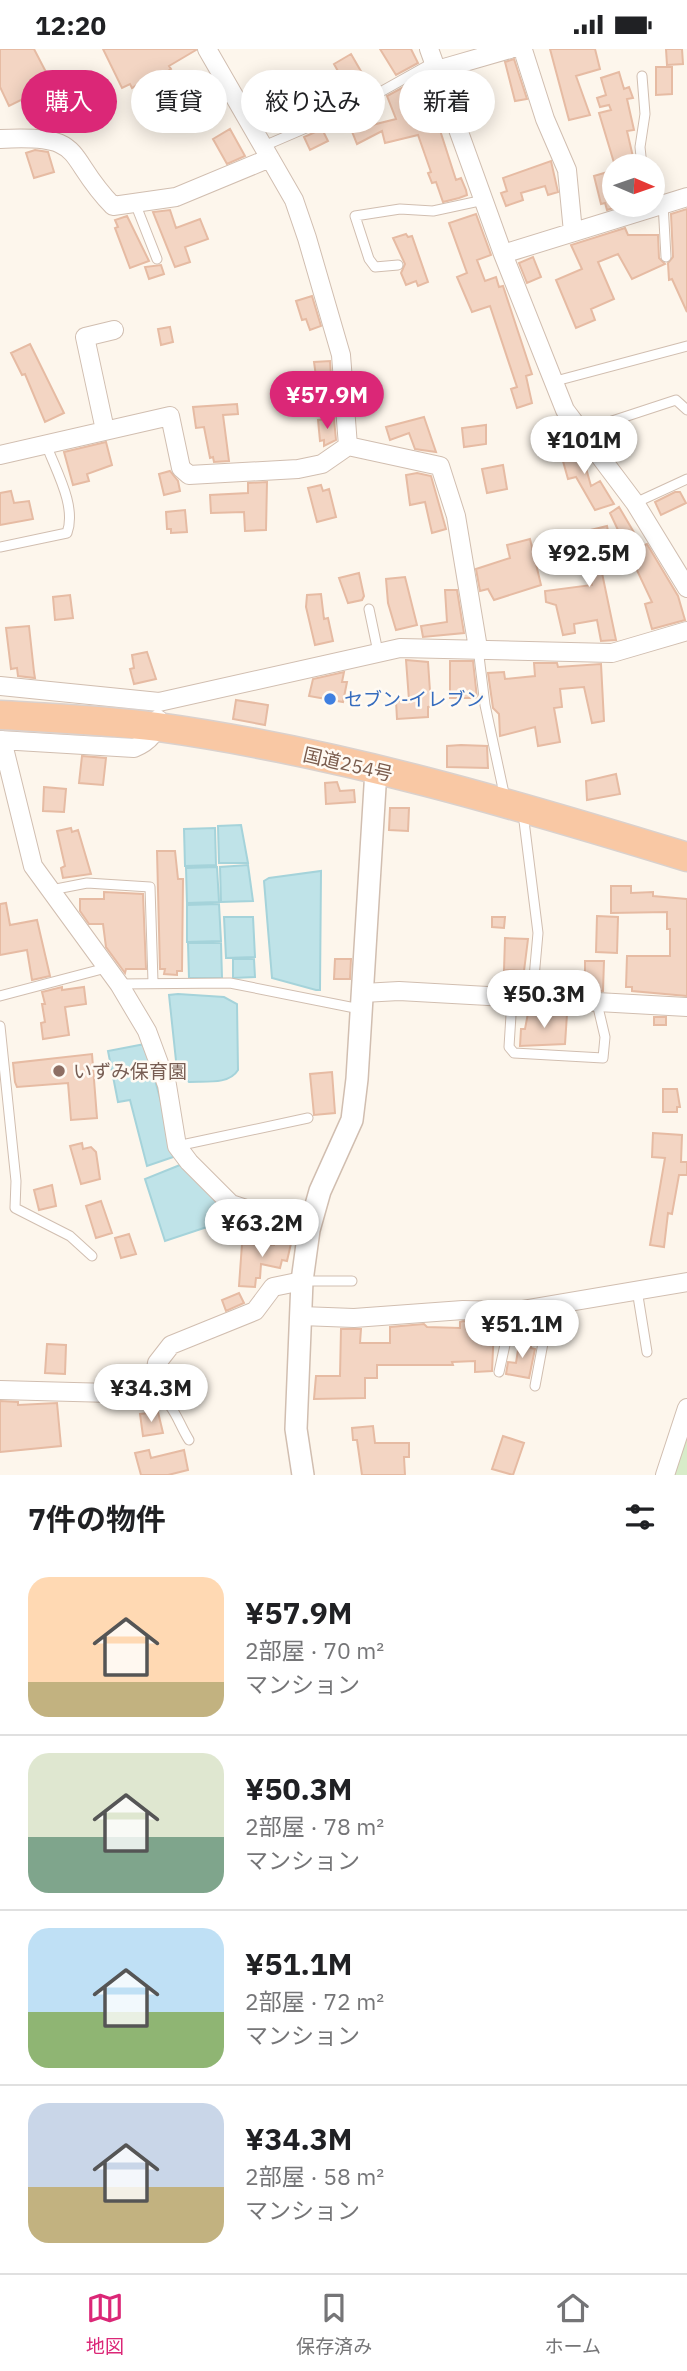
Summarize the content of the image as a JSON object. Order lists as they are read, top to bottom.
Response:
{
  "streets": {
    "highway": ["国道254号"]
  },
  "places": ["セブン-イレブン", "いずみ保育園"],
  "north": "right",
  "page": {
    "status": "12:20",
    "chip": [
      "購入",
      "賃貸",
      "絞り込み",
      "新着"
    ],
    "price": [
      "¥57.9M",
      "¥101M",
      "¥92.5M",
      "¥50.3M",
      "¥63.2M",
      "¥51.1M",
      "¥34.3M"
    ],
    "heading": "7件の物件",
    "list": [
      {
        "name": "¥57.9M",
        "note": "2部屋 · 70 m² · マンション"
      },
      {
        "name": "¥50.3M",
        "note": "2部屋 · 78 m² · マンション"
      },
      {
        "name": "¥51.1M",
        "note": "2部屋 · 72 m² · マンション"
      },
      {
        "name": "¥34.3M",
        "note": "2部屋 · 58 m² · マンション"
      }
    ],
    "tabs": ["地図", "保存済み", "ホーム"]
  }
}
